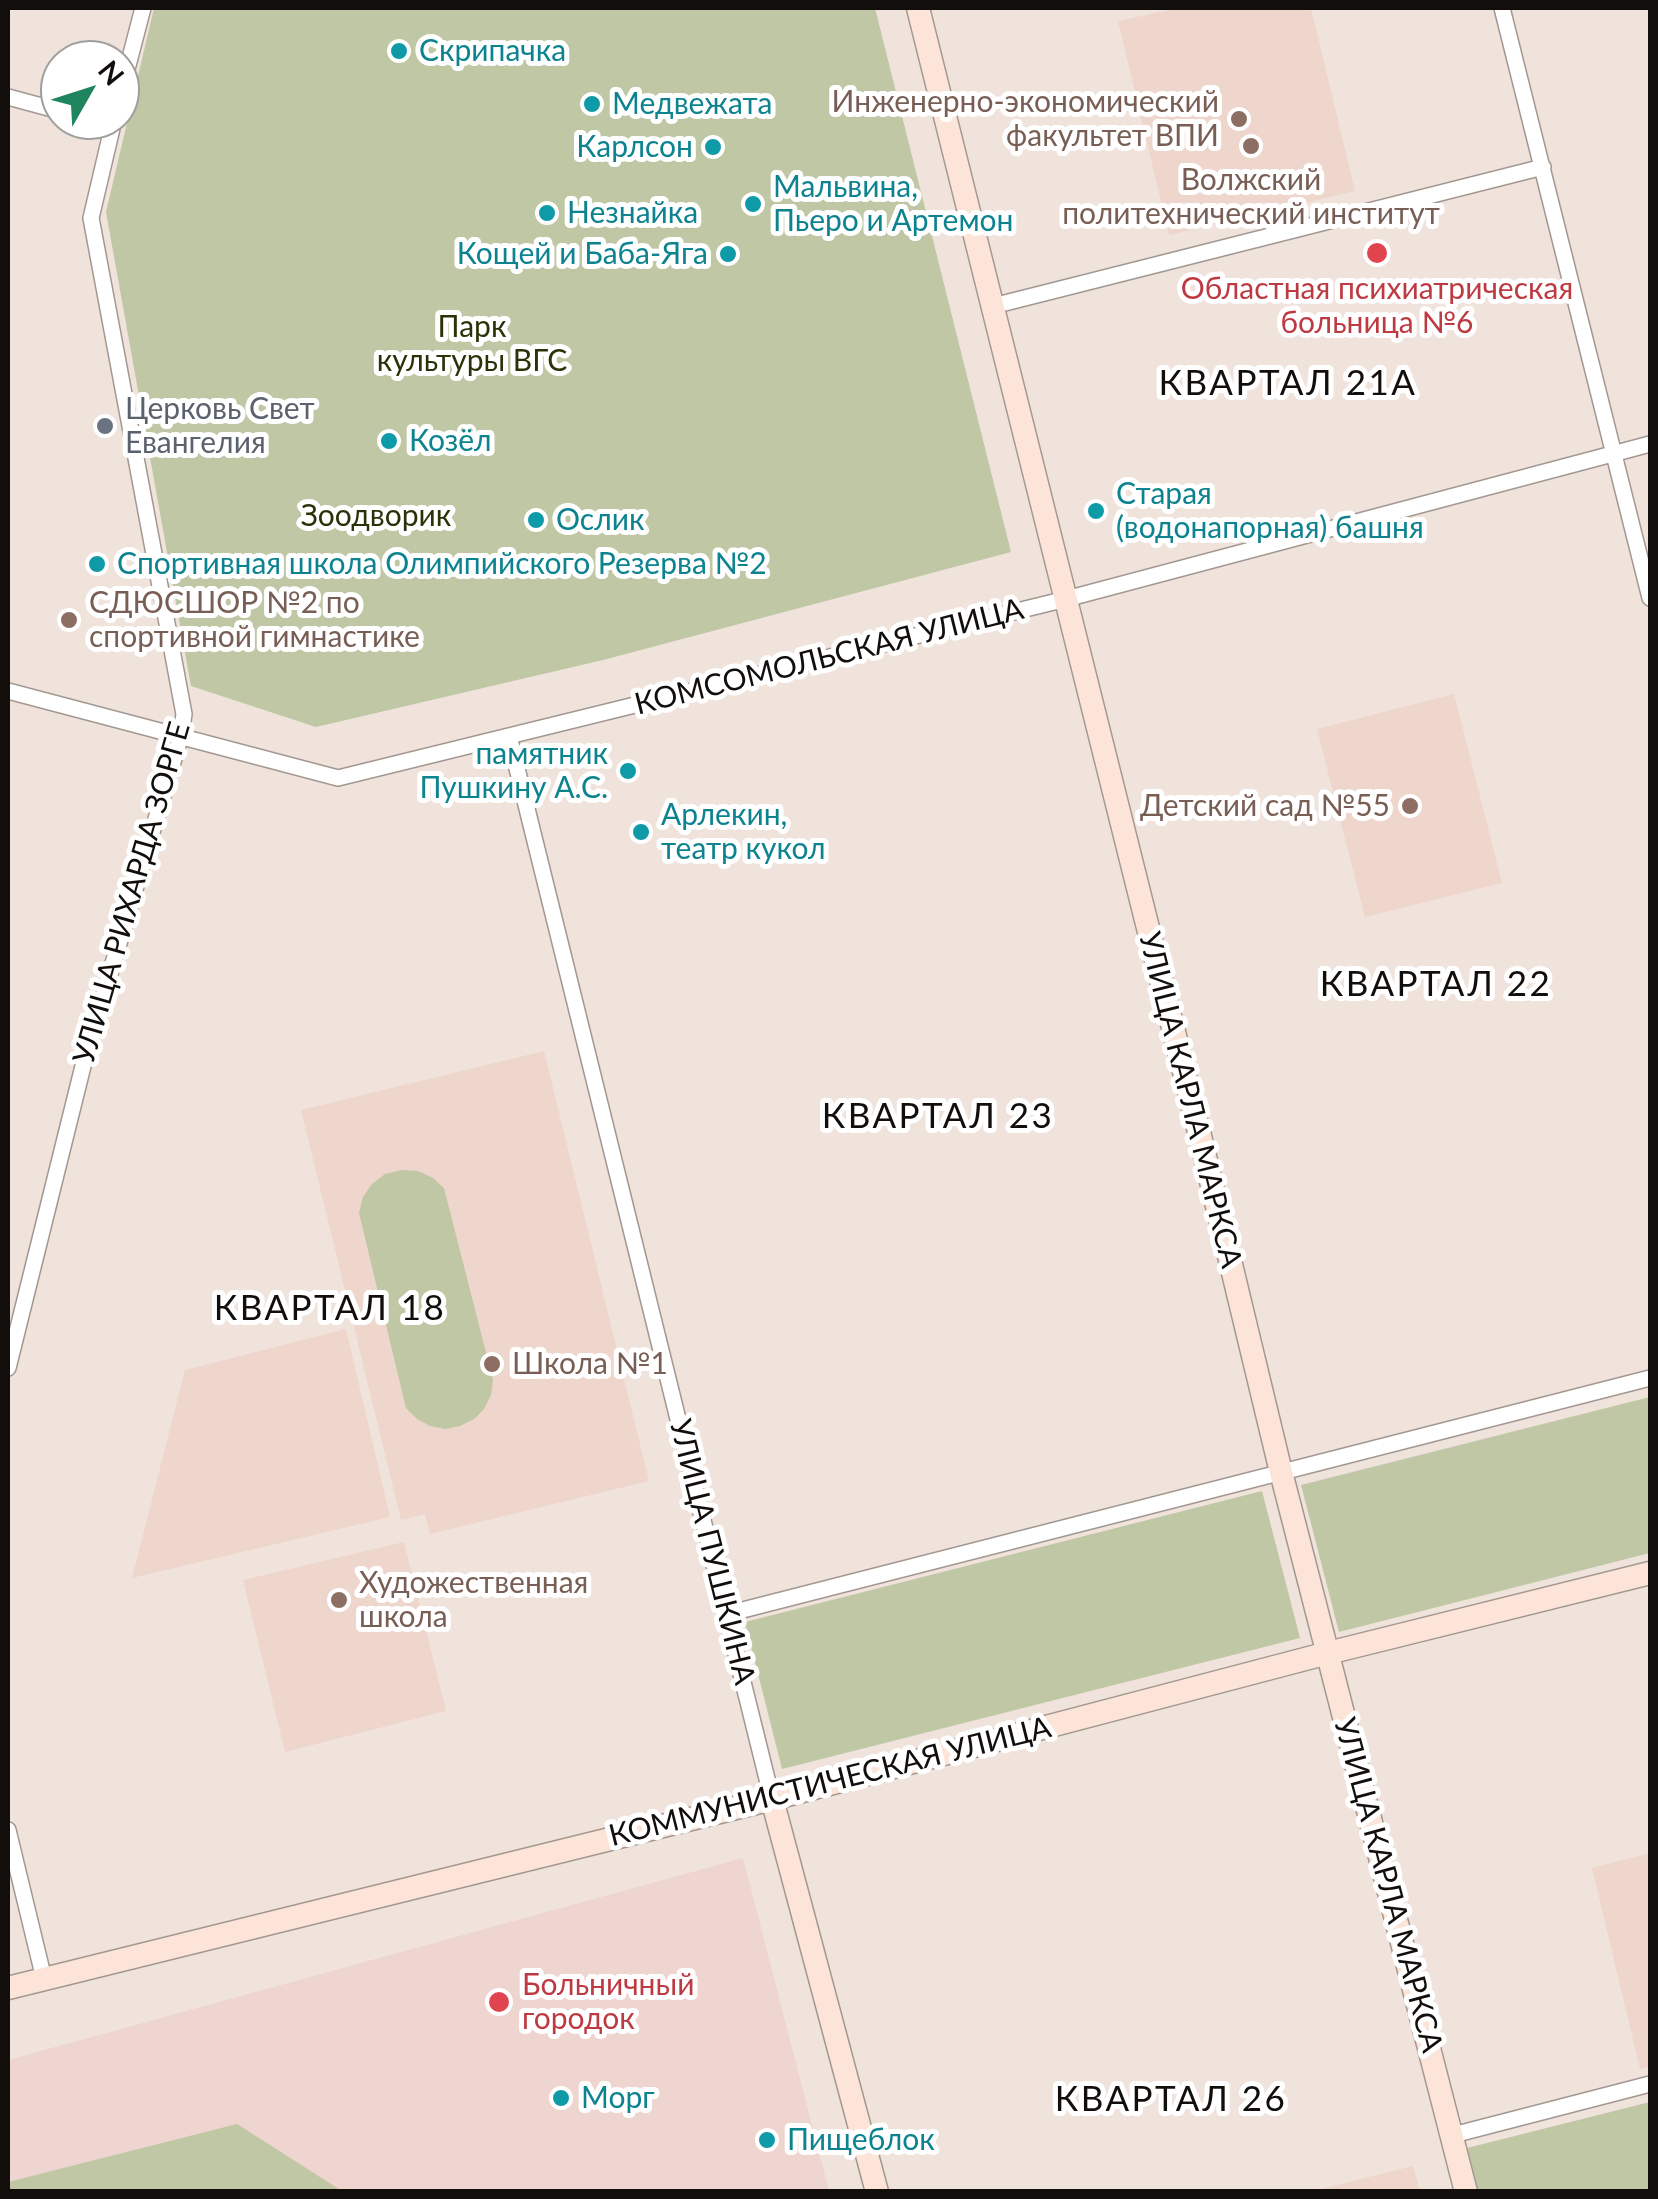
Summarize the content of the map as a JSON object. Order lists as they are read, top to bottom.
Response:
{
  "streets": {
    "street": [
      "КОМСОМОЛЬСКАЯ УЛИЦА",
      "УЛИЦА РИХАРДА ЗОРГЕ",
      "УЛИЦА КАРЛА МАРКСА",
      "УЛИЦА ПУШКИНА",
      "КОММУНИСТИЧЕСКАЯ УЛИЦА"
    ]
  },
  "crossings": [
    ["КОМСОМОЛЬСКАЯ УЛИЦА", "УЛИЦА РИХАРДА ЗОРГЕ"],
    ["КОМСОМОЛЬСКАЯ УЛИЦА", "УЛИЦА КАРЛА МАРКСА"],
    ["КОМСОМОЛЬСКАЯ УЛИЦА", "УЛИЦА ПУШКИНА"],
    ["УЛИЦА КАРЛА МАРКСА", "КОММУНИСТИЧЕСКАЯ УЛИЦА"],
    ["УЛИЦА ПУШКИНА", "КОММУНИСТИЧЕСКАЯ УЛИЦА"]
  ],
  "districts": [
    "КВАРТАЛ 21А",
    "КВАРТАЛ 22",
    "КВАРТАЛ 23",
    "КВАРТАЛ 18",
    "КВАРТАЛ 26"
  ],
  "parks": ["Парк культуры ВГС", "Зоодворик"],
  "places": [
    "Скрипачка",
    "Медвежата",
    "Инженерно-экономический факультет ВПИ",
    "Волжский политехнический институт",
    "Карлсон",
    "Мальвина, Пьеро и Артемон",
    "Незнайка",
    "Областная психиатрическая больница №6",
    "Кощей и Баба-Яга",
    "Церковь Свет Евангелия",
    "Козёл",
    "Старая (водонапорная) башня",
    "Ослик",
    "Спортивная школа Олимпийского Резерва №2",
    "СДЮСШОР №2 по спортивной гимнастике",
    "памятник Пушкину А.С.",
    "Детский сад №55",
    "Арлекин, театр кукол",
    "Школа №1",
    "Художественная школа",
    "Больничный городок",
    "Морг",
    "Пищеблок"
  ],
  "north": "top right"
}
